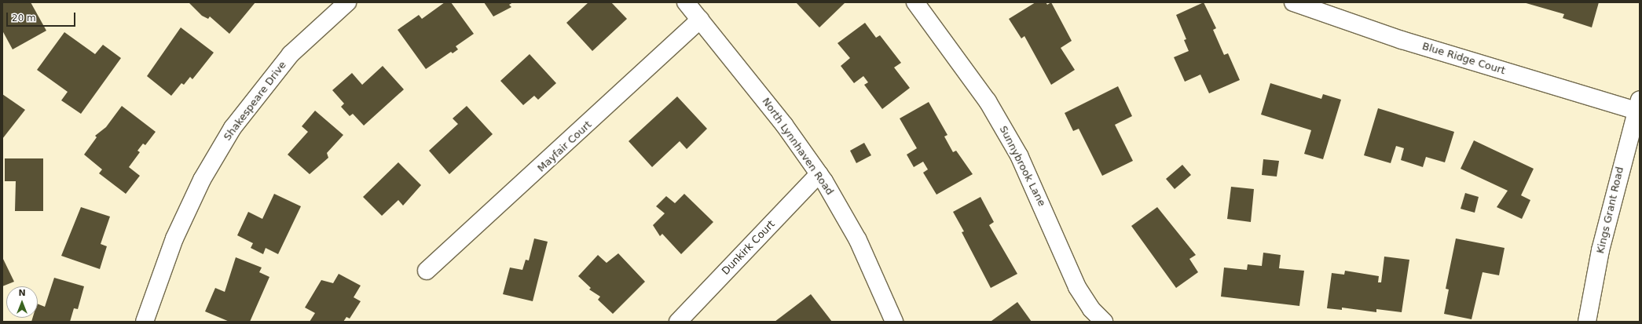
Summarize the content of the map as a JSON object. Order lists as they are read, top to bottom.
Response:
{
  "streets": {
    "street": [
      "Blue Ridge Court",
      "Shakespeare Drive",
      "Mayfair Court",
      "North Lynnhaven Road",
      "Sunnybrook Lane",
      "Kings Grant Road",
      "Dunkirk Court"
    ]
  },
  "crossings": [
    ["Blue Ridge Court", "Kings Grant Road"],
    ["Mayfair Court", "North Lynnhaven Road"],
    ["North Lynnhaven Road", "Dunkirk Court"]
  ],
  "scale_bar": "20 m",
  "north": "top"
}
